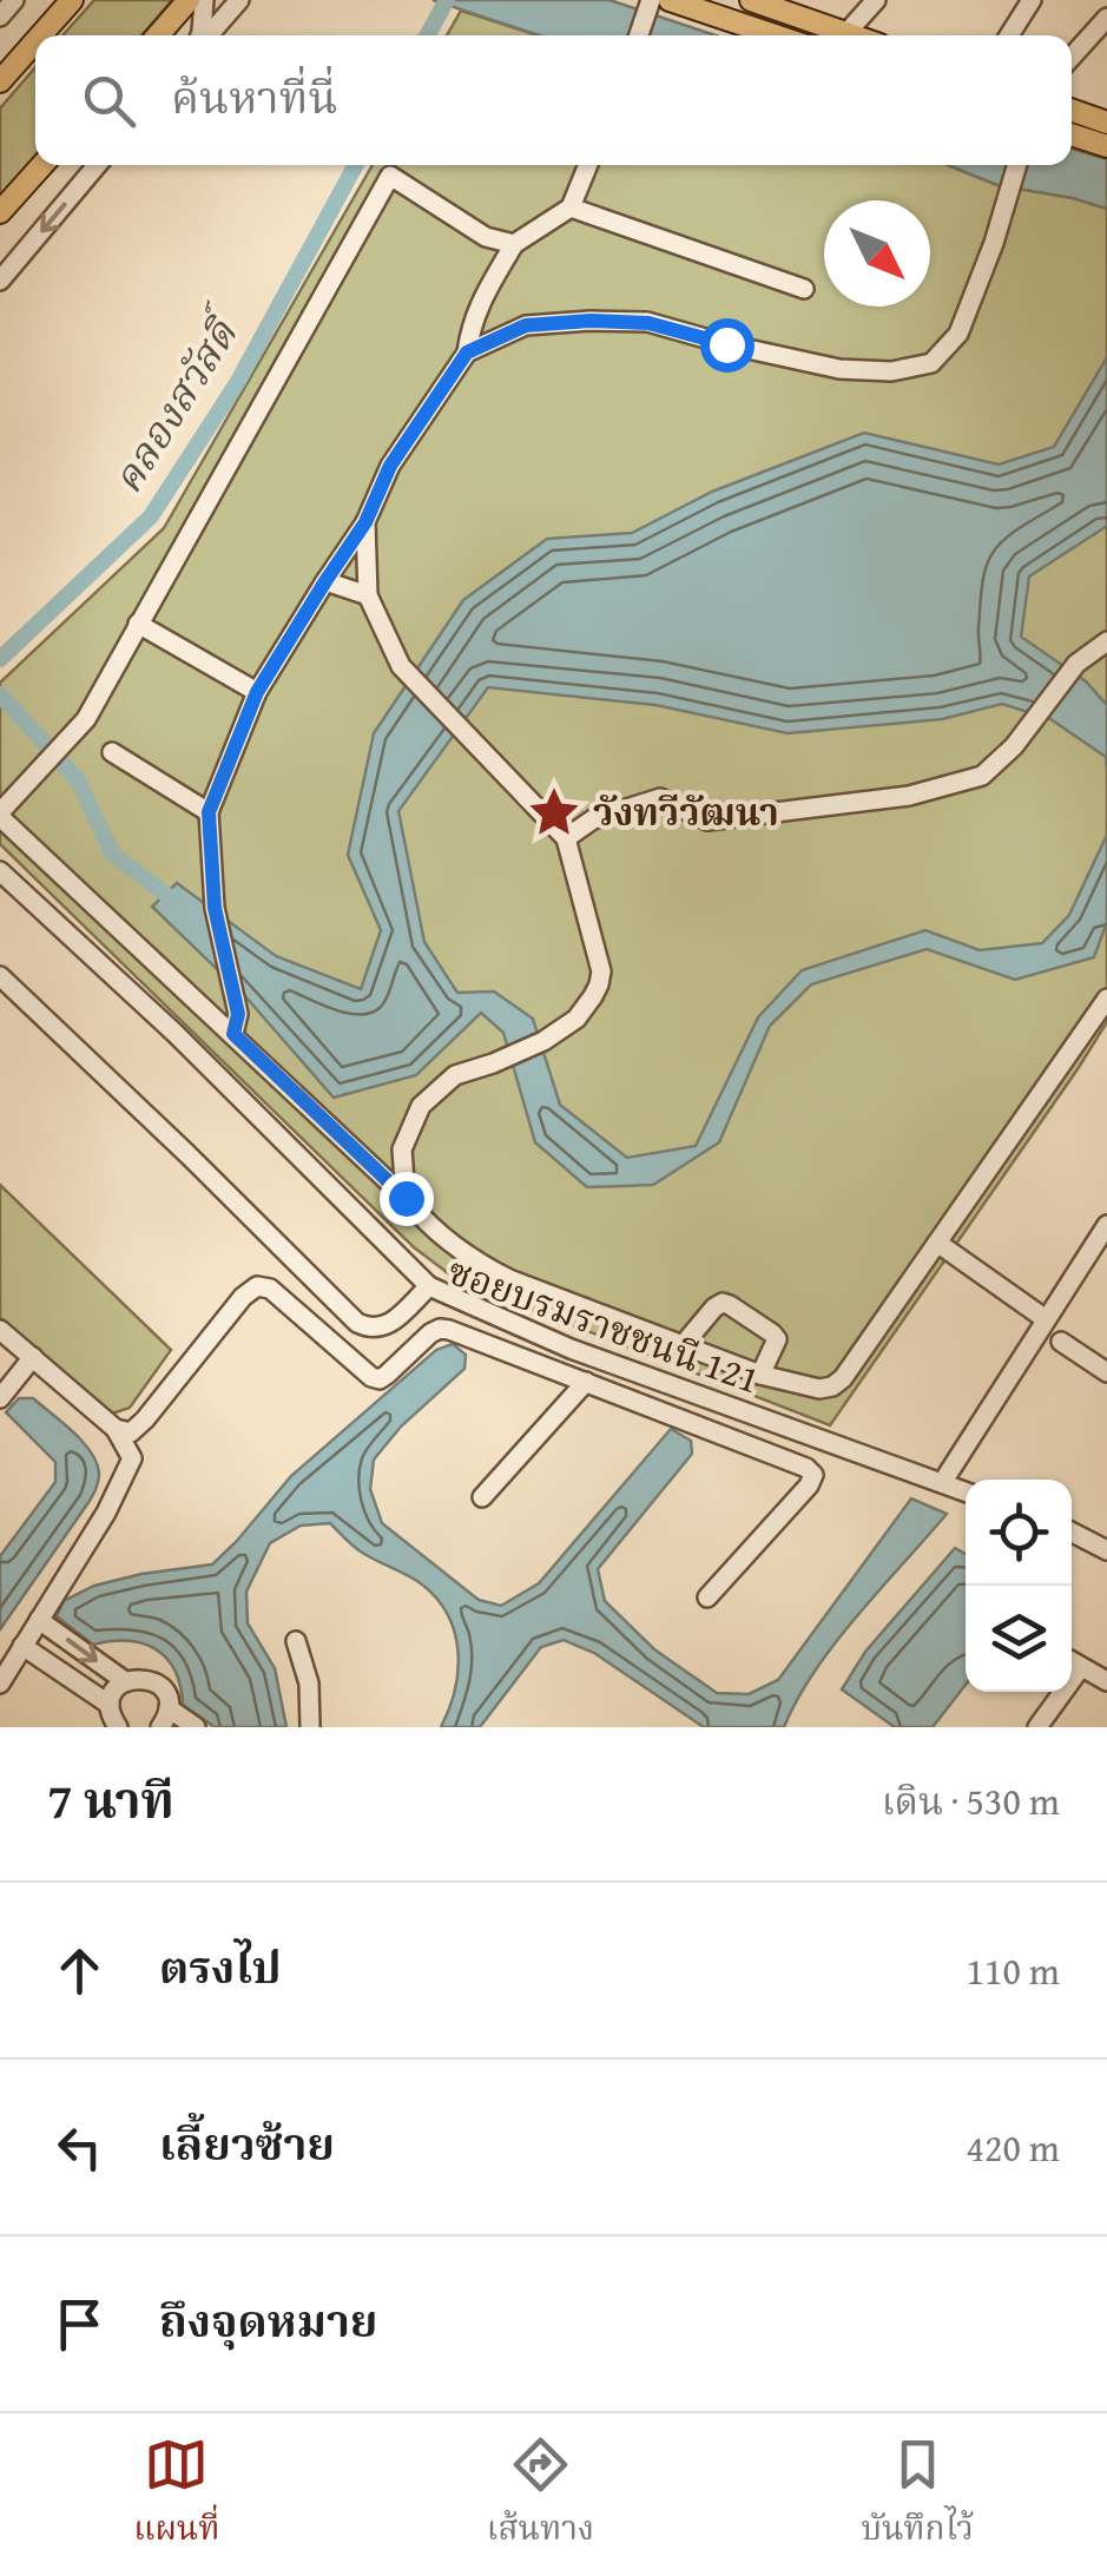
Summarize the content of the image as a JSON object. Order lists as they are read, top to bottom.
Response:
{
  "streets": {
    "street": ["ซอยบรมราชชนนี 121"]
  },
  "water": ["คลองสวัสดิ์"],
  "places": {
    "place": ["วังทวีวัฒนา"]
  },
  "north": "bottom right",
  "page": {
    "search": "ค้นหาที่นี่",
    "heading": ["7 นาที", "เดิน · 530 m"],
    "list": [
      ["ตรงไป", "110 m"],
      ["เลี้ยวซ้าย", "420 m"],
      "ถึงจุดหมาย"
    ],
    "nav": ["แผนที่", "เส้นทาง", "บันทึกไว้"]
  }
}
